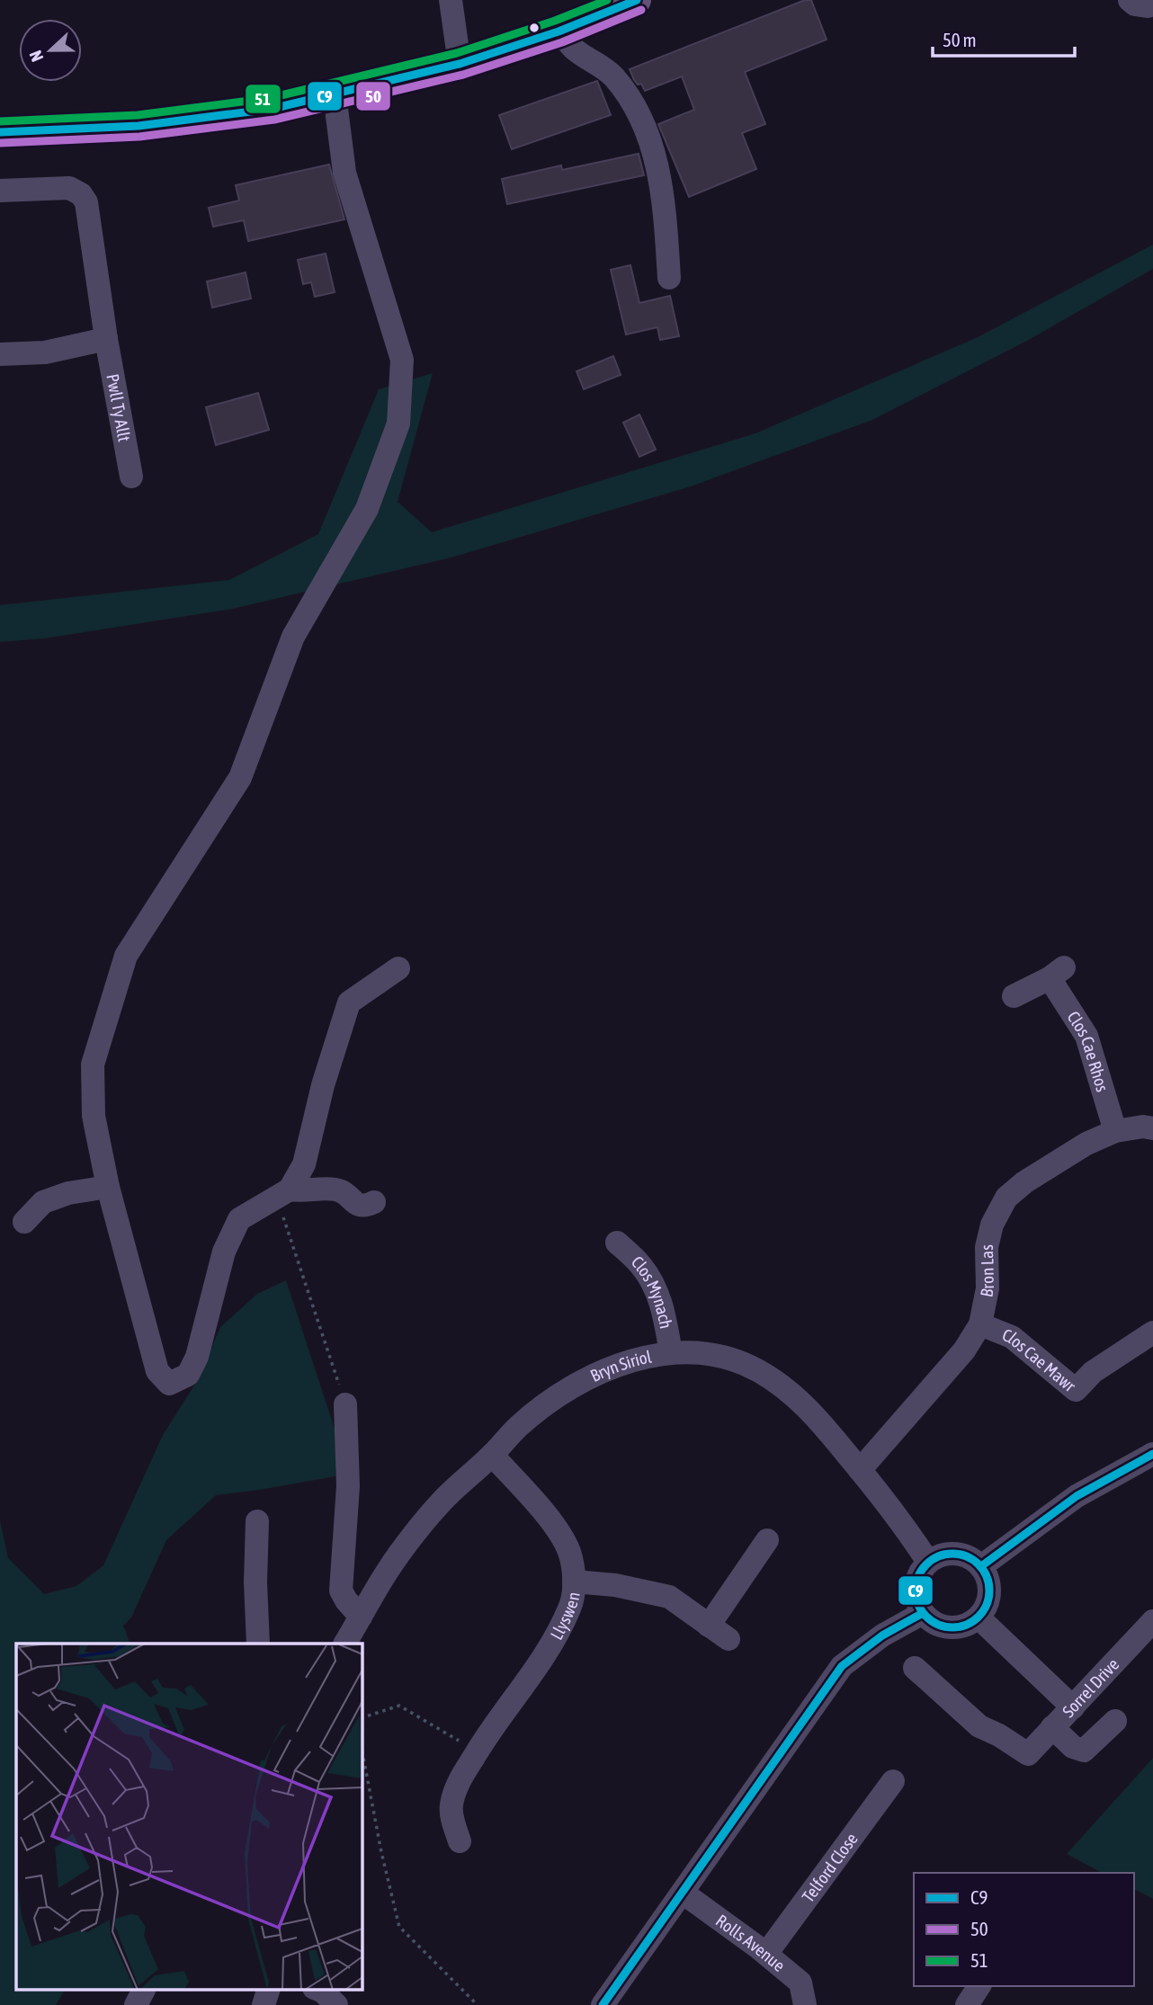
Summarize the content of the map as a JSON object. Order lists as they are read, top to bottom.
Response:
{
  "streets": {
    "street": [
      "Pwll Ty Allt",
      "Clos Cae Rhos",
      "Bron Las",
      "Clos Mynach",
      "Clos Cae Mawr",
      "Bryn Siriol",
      "Llyswen",
      "Sorrel Drive",
      "Telford Close",
      "Rolls Avenue"
    ]
  },
  "crossings": [
    ["Clos Cae Rhos", "Bron Las"],
    ["Bron Las", "Clos Cae Mawr"],
    ["Bron Las", "Bryn Siriol"],
    ["Clos Mynach", "Bryn Siriol"],
    ["Bryn Siriol", "Llyswen"],
    ["Telford Close", "Rolls Avenue"]
  ],
  "lines": ["transit line C9", "transit line 51", "transit line 50"],
  "legend": ["C9", "50", "51"],
  "scale_bar": "50 m",
  "north": "left"
}
